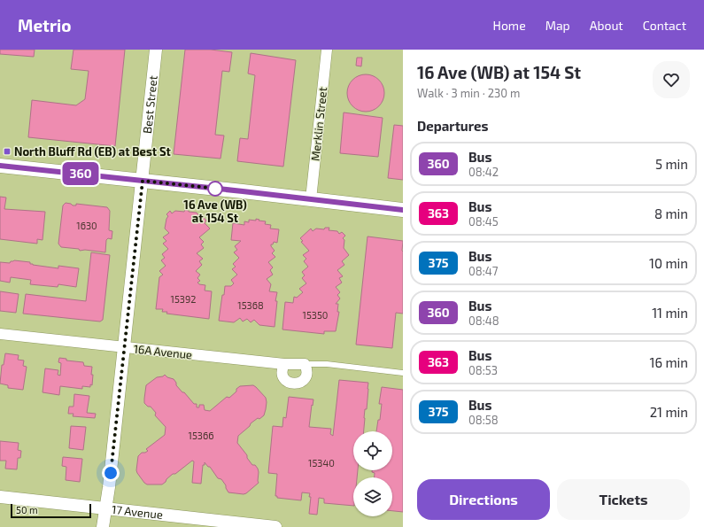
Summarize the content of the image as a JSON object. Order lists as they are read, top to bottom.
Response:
{
  "streets": {
    "street": [
      "Best Street",
      "Merklin Street",
      "16A Avenue",
      "17 Avenue"
    ]
  },
  "crossings": [
    ["Best Street", "16A Avenue"],
    ["Best Street", "17 Avenue"]
  ],
  "places": {
    "transit": ["North Bluff Rd (EB) at Best St"],
    "other": ["16 Ave (WB) at 154 St"]
  },
  "lines": ["bus line 360"],
  "house_numbers": [
    "1630",
    "15392",
    "15368",
    "15350",
    "15366",
    "15340"
  ],
  "scale_bar": "50 m",
  "page": {
    "header": "Metrio",
    "nav": [
      "Home",
      "Map",
      "About",
      "Contact"
    ],
    "on_map": "360",
    "heading": [
      ["16 Ave (WB) at 154 St", "Walk · 3 min · 230 m"],
      "Departures"
    ],
    "list": [
      {
        "mark": "360",
        "name": "Bus",
        "note": "08:42",
        "value": "5 min"
      },
      {
        "mark": "363",
        "name": "Bus",
        "note": "08:45",
        "value": "8 min"
      },
      {
        "mark": "375",
        "name": "Bus",
        "note": "08:47",
        "value": "10 min"
      },
      {
        "mark": "360",
        "name": "Bus",
        "note": "08:48",
        "value": "11 min"
      },
      {
        "mark": "363",
        "name": "Bus",
        "note": "08:53",
        "value": "16 min"
      },
      {
        "mark": "375",
        "name": "Bus",
        "note": "08:58",
        "value": "21 min"
      }
    ],
    "buttons": ["Directions", "Tickets"],
    "scale": "50 m"
  }
}
